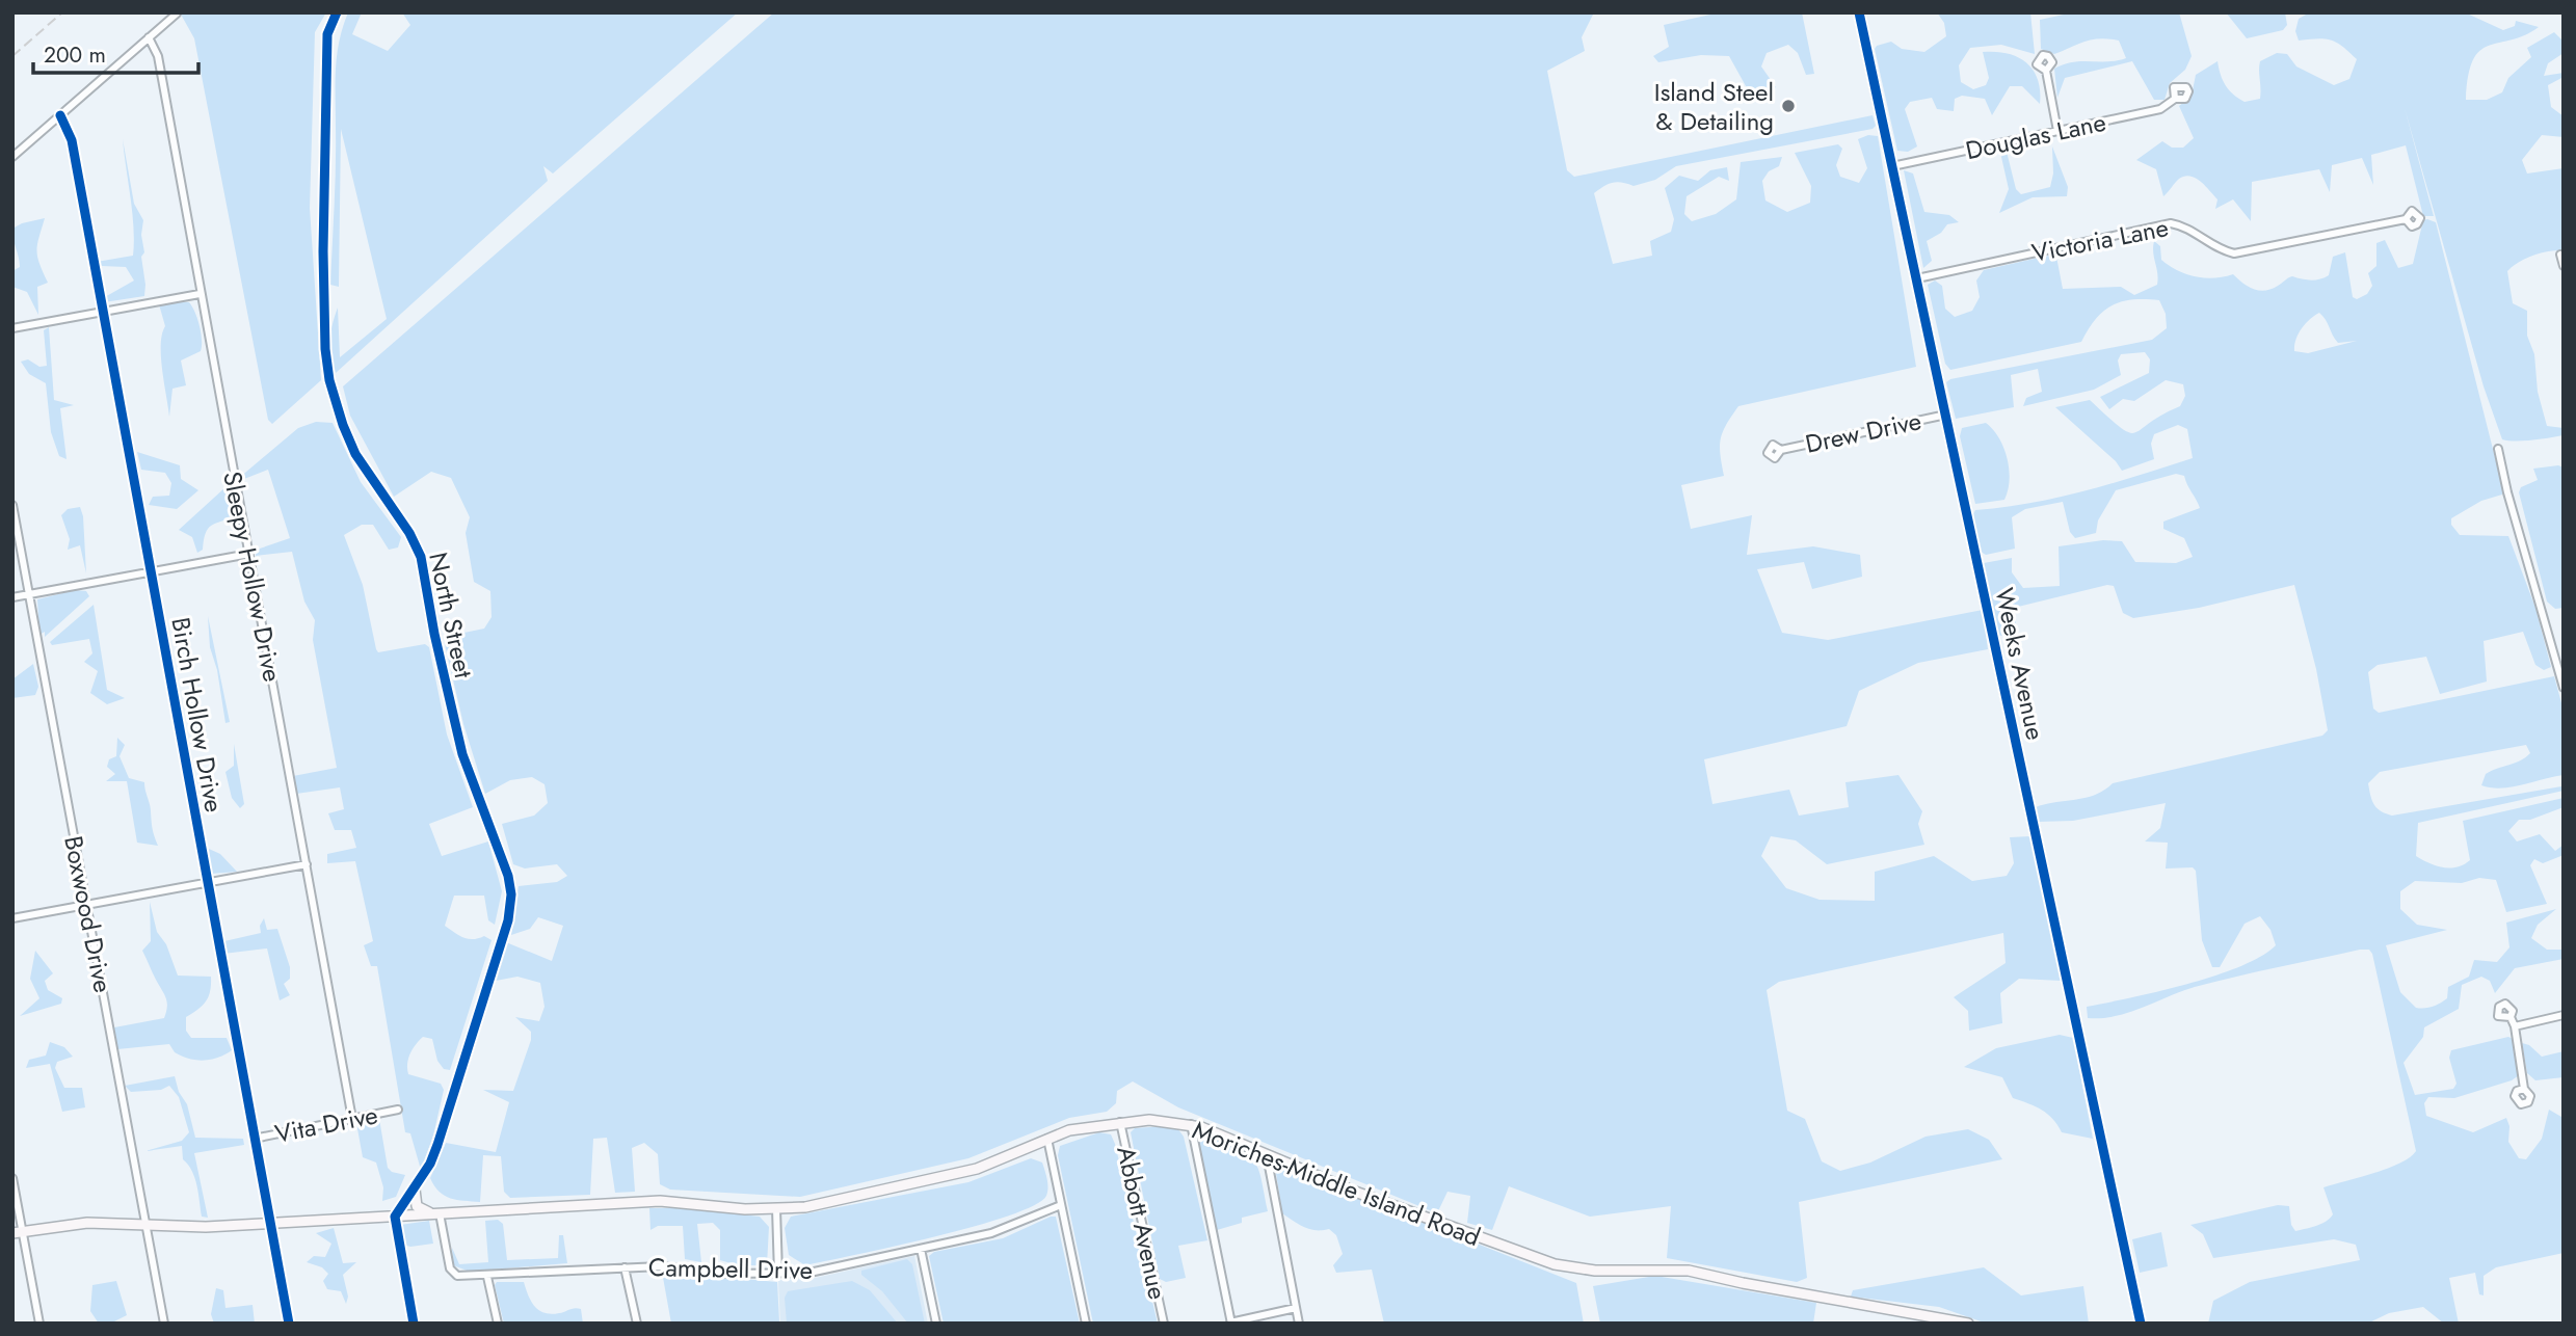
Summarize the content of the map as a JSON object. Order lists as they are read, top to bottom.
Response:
{
  "streets": {
    "street": [
      "Douglas Lane",
      "Victoria Lane",
      "Drew Drive",
      "Sleepy Hollow Drive",
      "North Street",
      "Weeks Avenue",
      "Birch Hollow Drive",
      "Boxwood Drive",
      "Vita Drive",
      "Moriches-Middle Island Road",
      "Abbott Avenue",
      "Campbell Drive"
    ]
  },
  "crossings": [
    ["Douglas Lane", "Weeks Avenue"],
    ["Victoria Lane", "Weeks Avenue"],
    ["Drew Drive", "Weeks Avenue"],
    ["Sleepy Hollow Drive", "Vita Drive"],
    ["North Street", "Moriches-Middle Island Road"],
    ["Birch Hollow Drive", "Vita Drive"],
    ["Birch Hollow Drive", "Moriches-Middle Island Road"],
    ["Boxwood Drive", "Moriches-Middle Island Road"],
    ["Moriches-Middle Island Road", "Abbott Avenue"],
    ["Moriches-Middle Island Road", "Campbell Drive"]
  ],
  "places": ["Island Steel & Detailing"],
  "scale_bar": "200 m"
}
